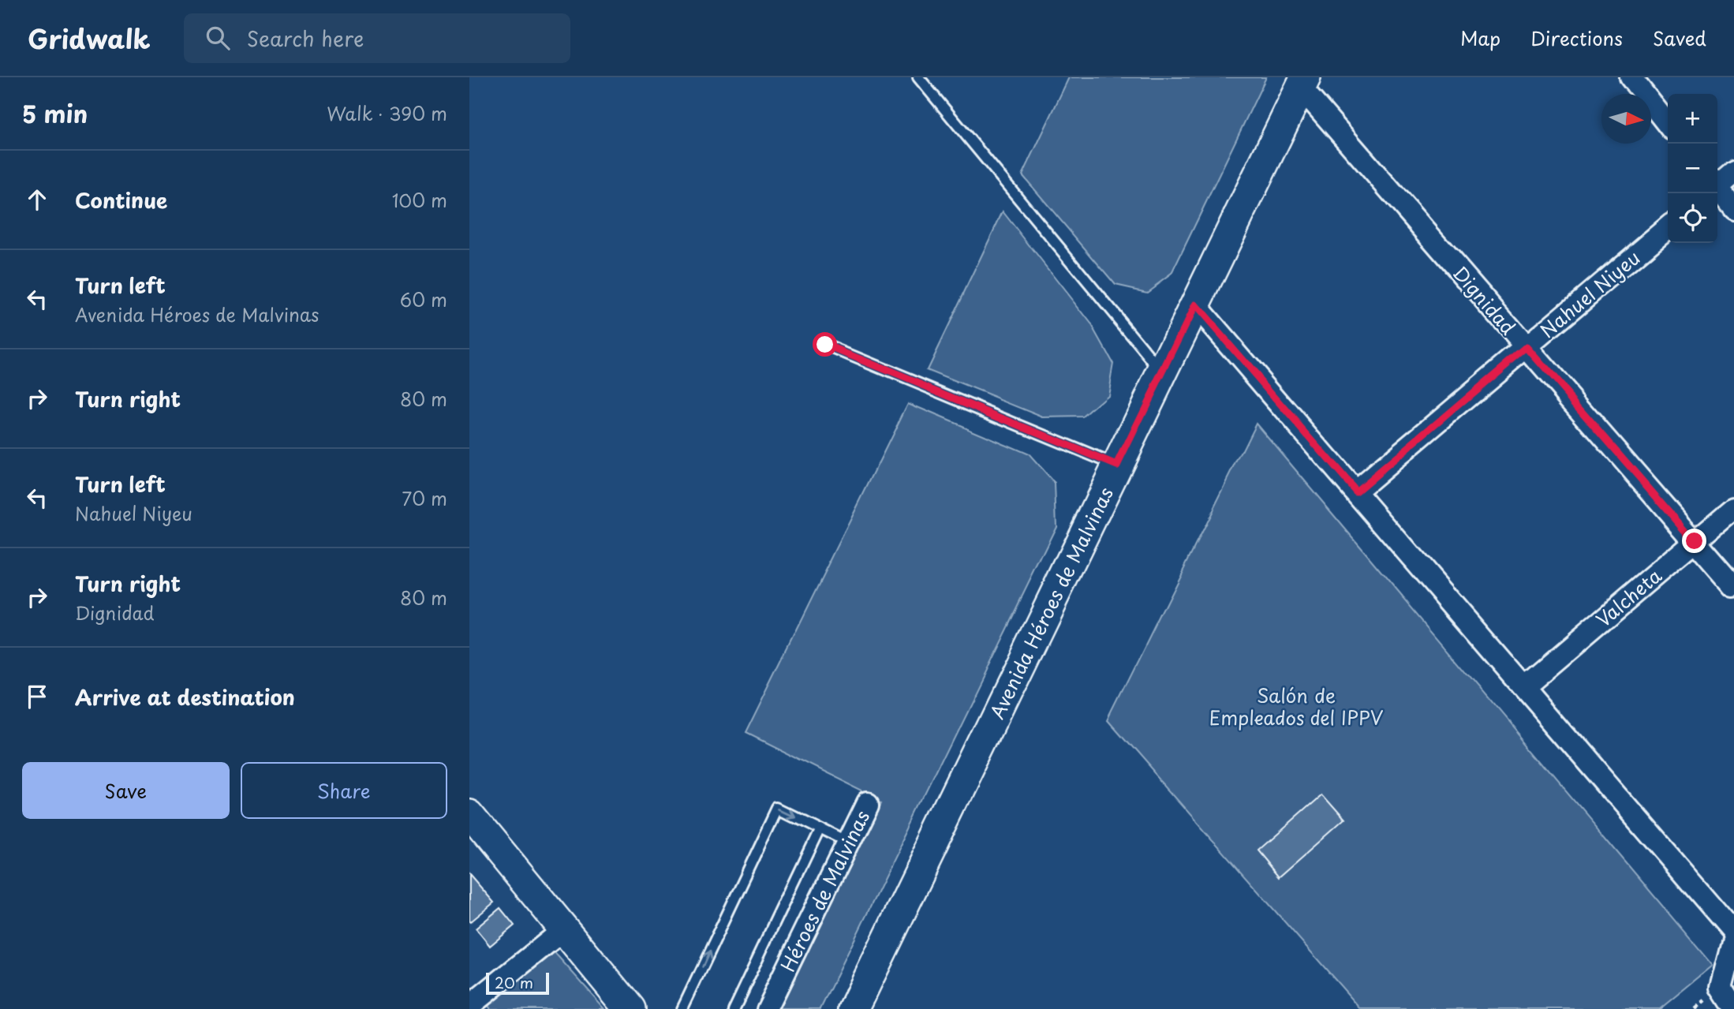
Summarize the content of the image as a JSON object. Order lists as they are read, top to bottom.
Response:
{
  "streets": {
    "main road": ["Avenida Héroes de Malvinas"],
    "street": [
      "Nahuel Niyeu",
      "Dignidad",
      "Valcheta",
      "Héroes de Malvinas"
    ]
  },
  "crossings": [
    ["Nahuel Niyeu", "Dignidad"],
    ["Dignidad", "Valcheta"],
    ["Dignidad", "Avenida Héroes de Malvinas"]
  ],
  "parks": ["Salón de Empleados del IPPV"],
  "scale_bar": "20 m",
  "north": "right",
  "page": {
    "header": "Gridwalk",
    "search": "Search here",
    "nav": ["Map", "Directions", "Saved"],
    "heading": ["5 min", "Walk · 390 m"],
    "map_buttons": ["+", "−"],
    "list": [
      ["Continue", "100 m"],
      ["Turn left", "Avenida Héroes de Malvinas", "60 m"],
      ["Turn right", "80 m"],
      ["Turn left", "Nahuel Niyeu", "70 m"],
      ["Turn right", "Dignidad", "80 m"],
      "Arrive at destination"
    ],
    "buttons": ["Save", "Share"],
    "scale": "20 m"
  }
}
